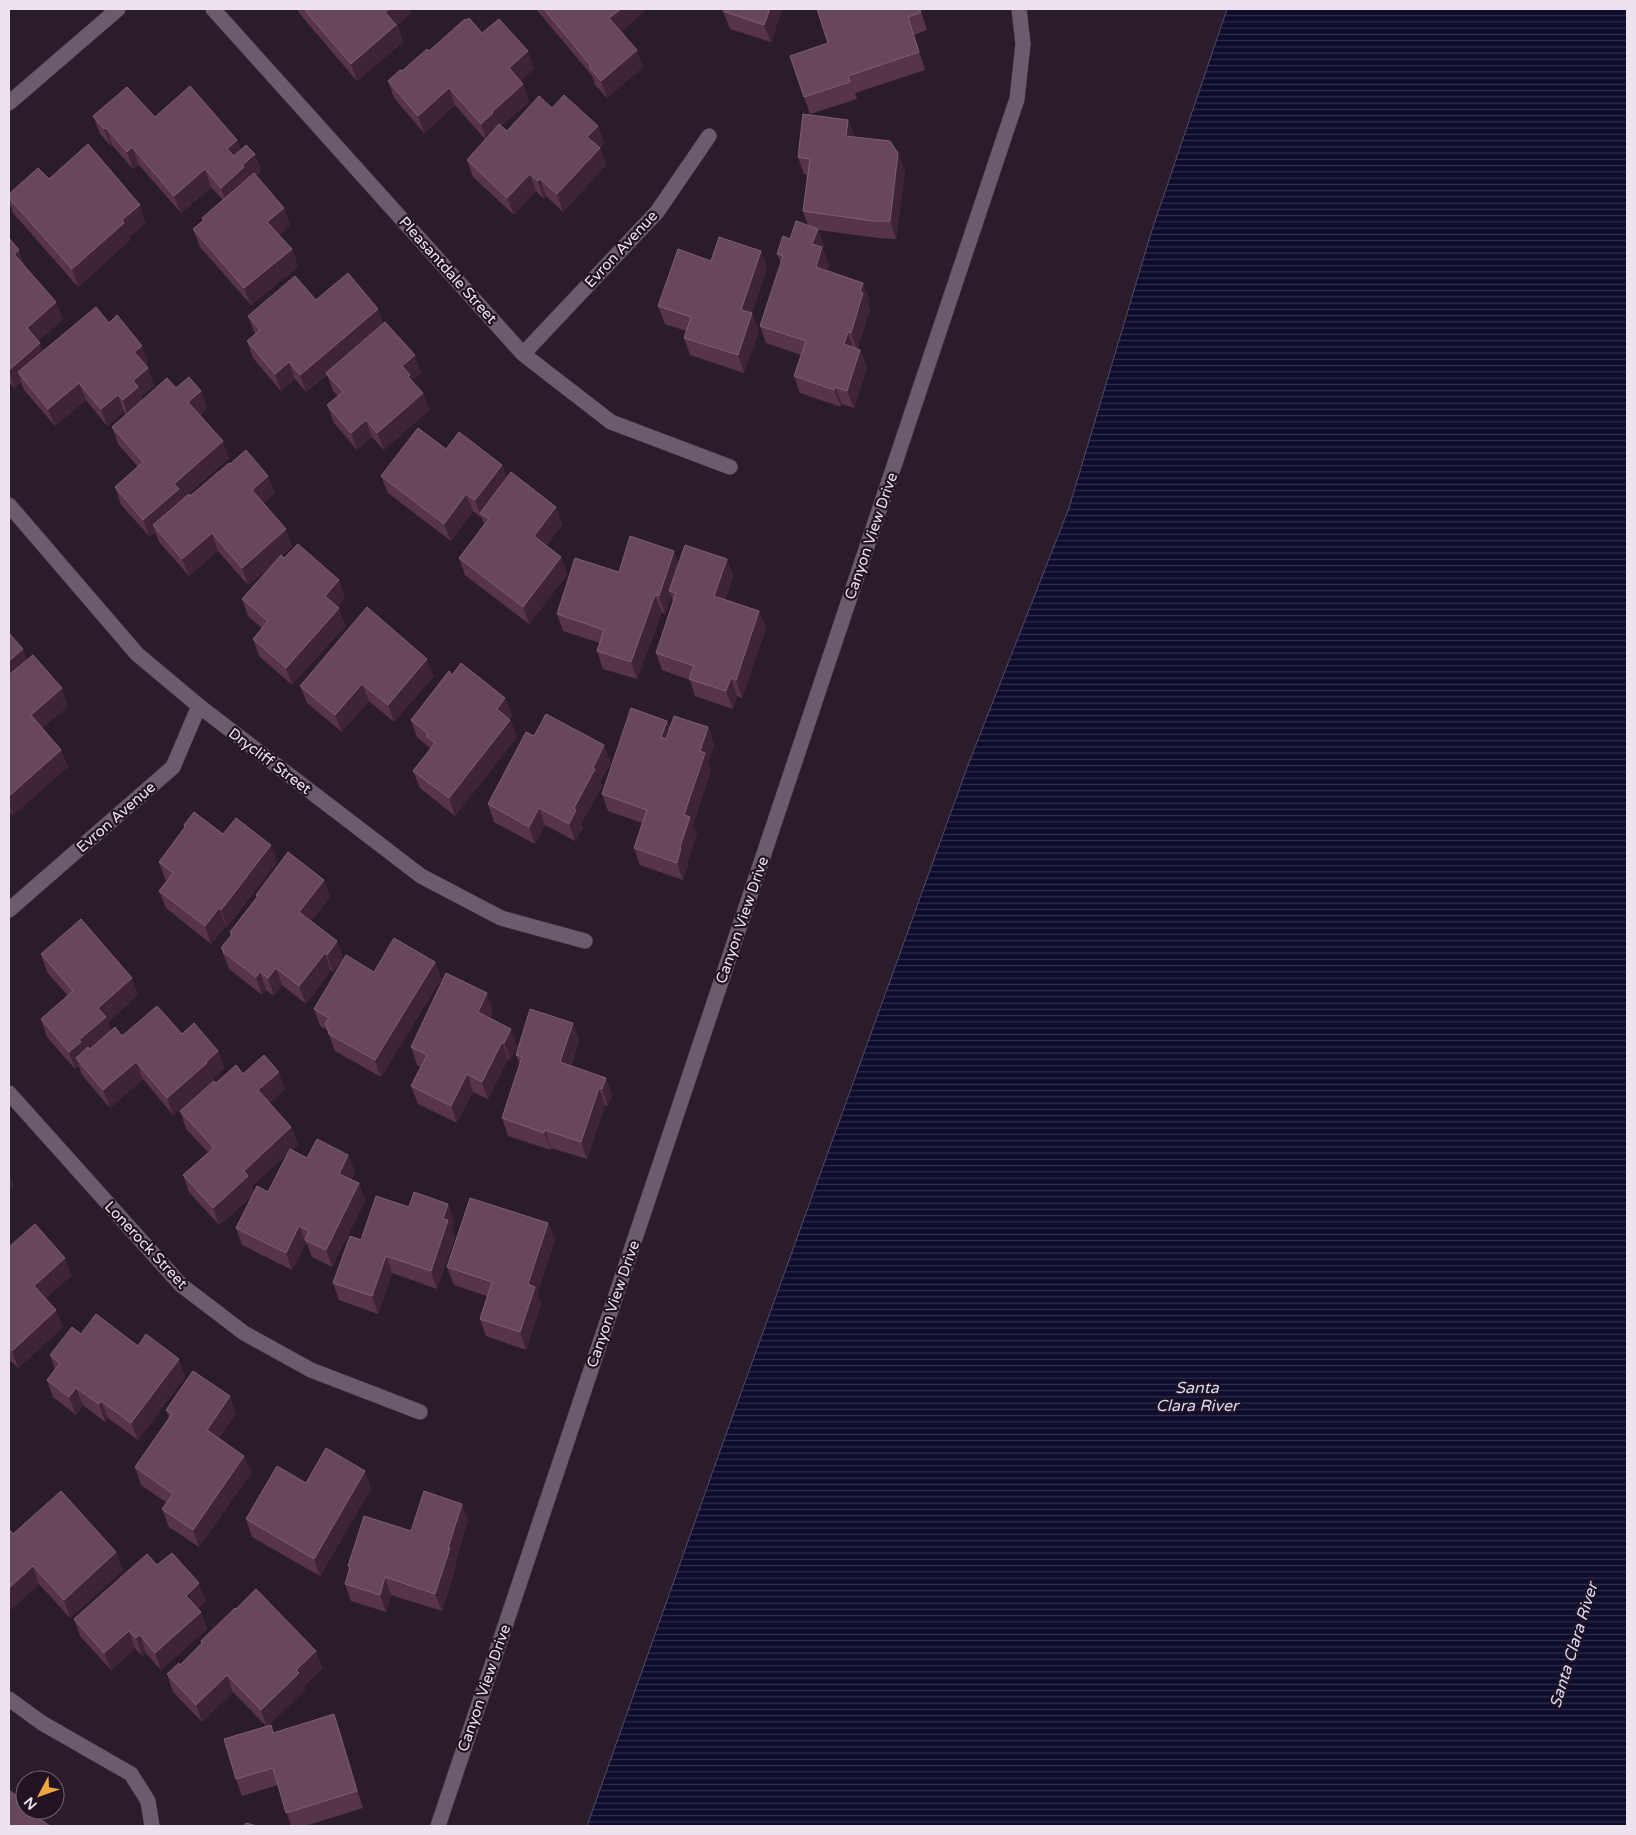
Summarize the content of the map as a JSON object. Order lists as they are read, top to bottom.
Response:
{
  "streets": {
    "street": [
      "Evron Avenue",
      "Pleasantdale Street",
      "Canyon View Drive",
      "Drycliff Street",
      "Lonerock Street"
    ]
  },
  "crossings": [
    ["Evron Avenue", "Pleasantdale Street"],
    ["Evron Avenue", "Drycliff Street"]
  ],
  "water": ["Santa Clara River"],
  "north": "bottom left"
}
